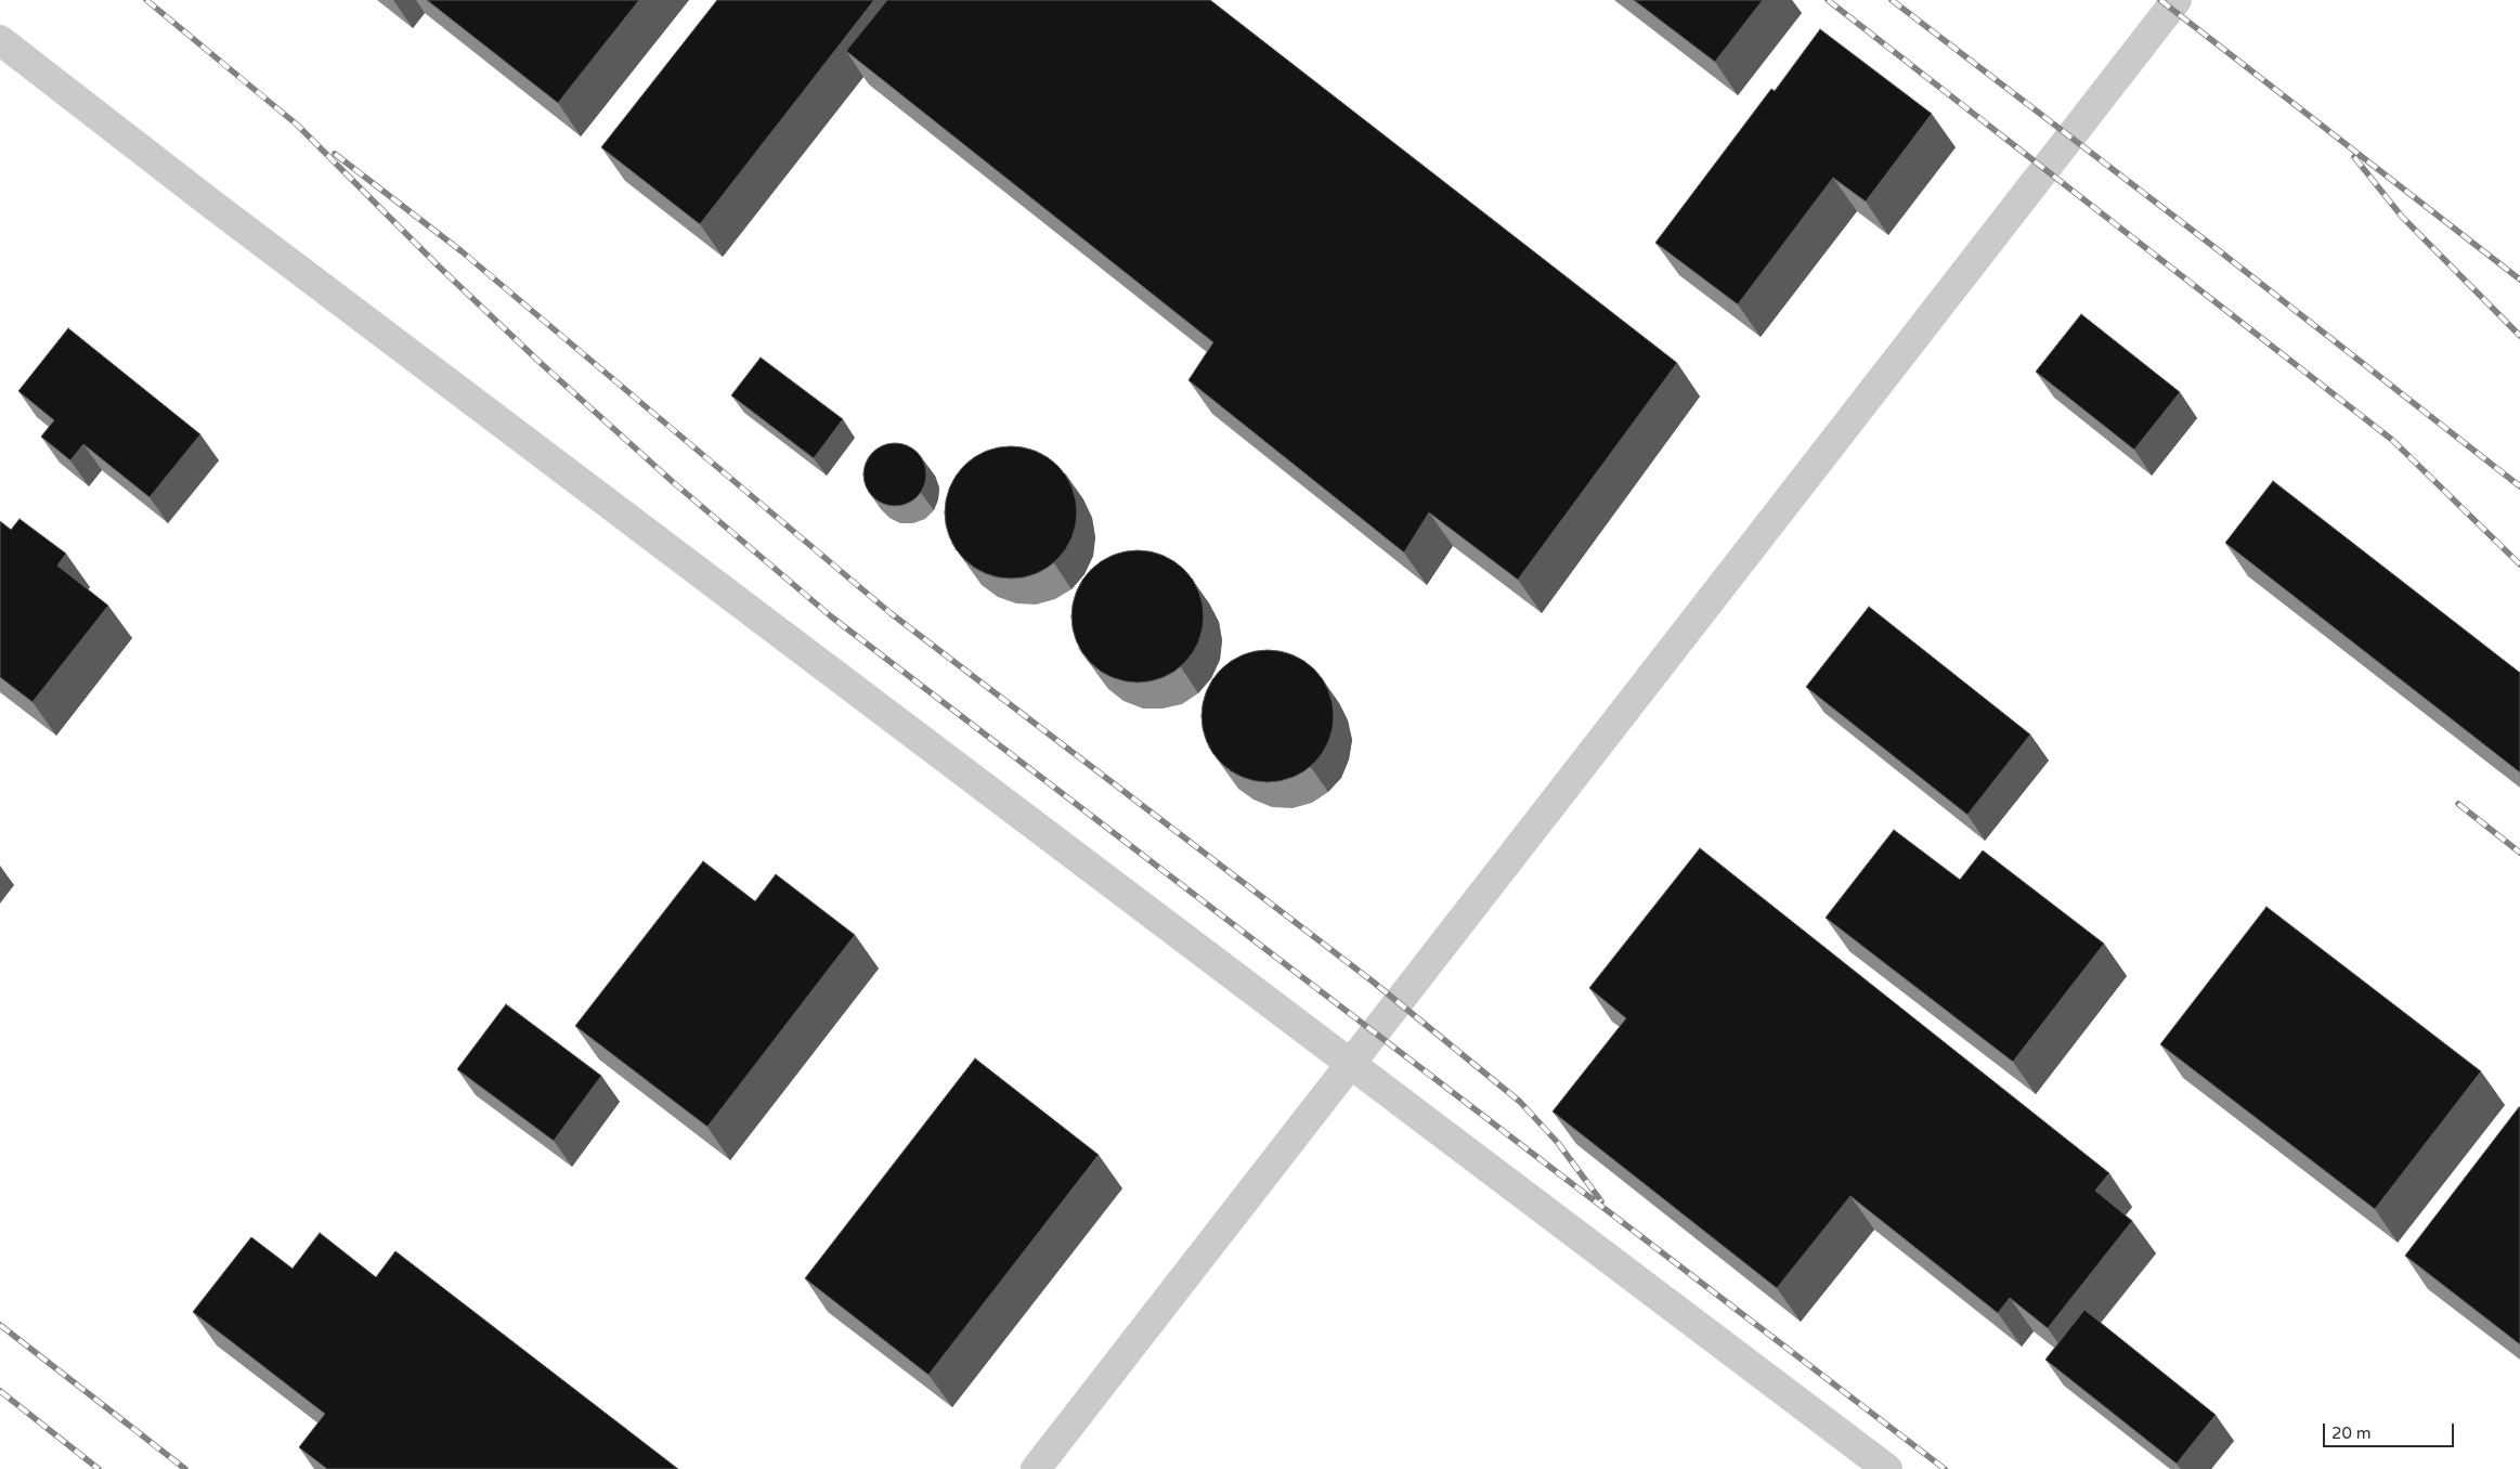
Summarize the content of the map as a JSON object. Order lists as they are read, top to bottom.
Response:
{
  "scale_bar": "20 m"
}
